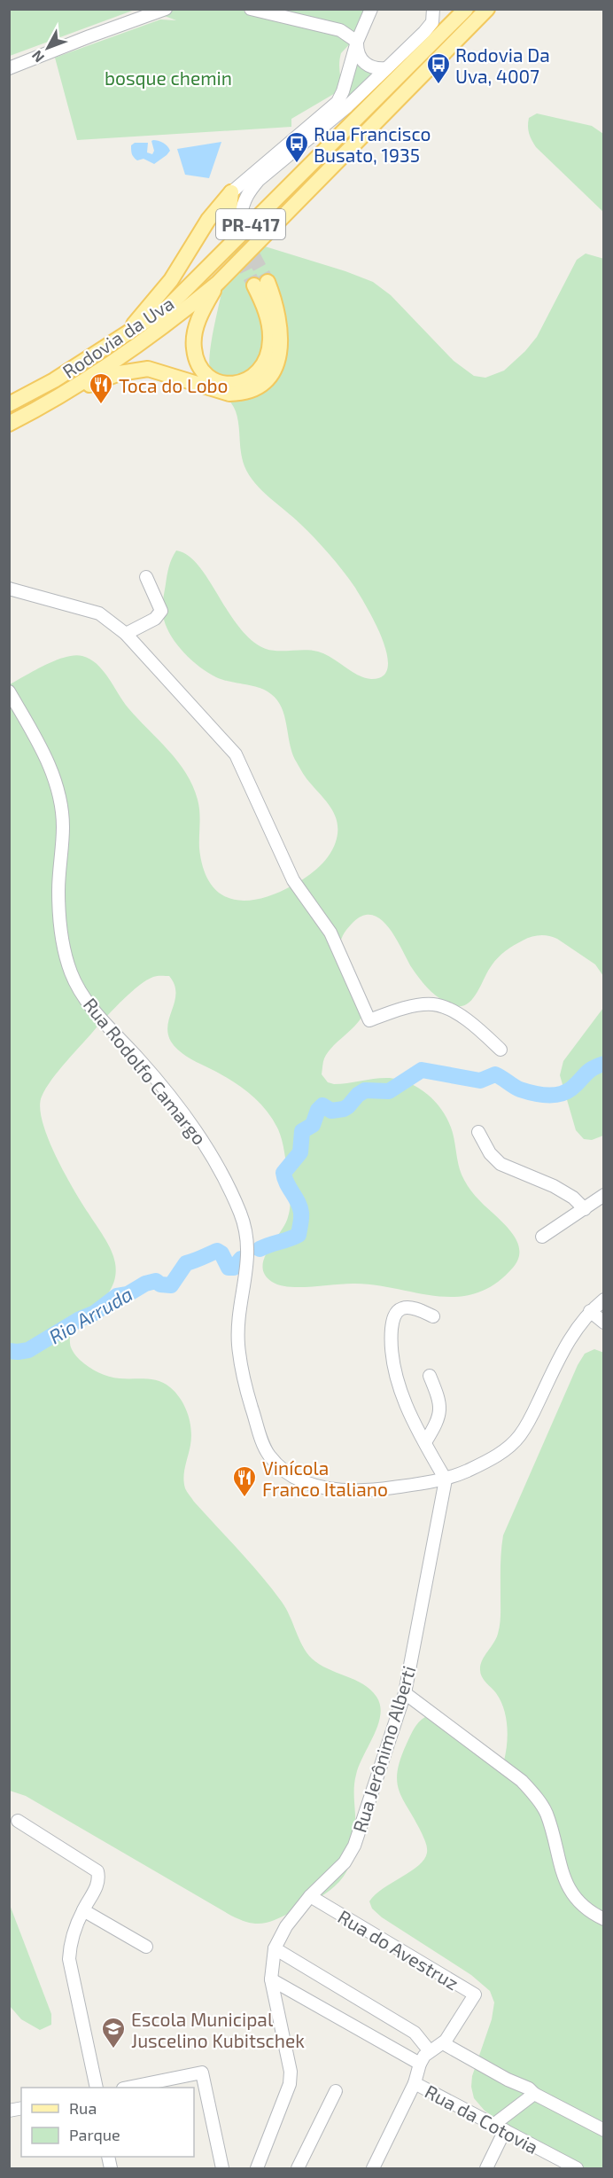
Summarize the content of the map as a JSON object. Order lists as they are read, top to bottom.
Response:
{
  "streets": {
    "main road": ["PR-417", "Rodovia da Uva"],
    "street": [
      "Rua Rodolfo Camargo",
      "Rua Jerônimo Alberti",
      "Rua do Avestruz",
      "Rua da Cotovia"
    ]
  },
  "crossings": [
    ["Rua Rodolfo Camargo", "Rua Jerônimo Alberti"],
    ["Rua Jerônimo Alberti", "Rua do Avestruz"],
    ["Rua do Avestruz", "Rua da Cotovia"]
  ],
  "water": ["Rio Arruda"],
  "parks": ["bosque chemin"],
  "places": {
    "bus stop": ["Rodovia Da Uva, 4007", "Rua Francisco Busato, 1935"],
    "restaurant": ["Toca do Lobo", "Vinícola Franco Italiano"],
    "school or university": ["Escola Municipal Juscelino Kubitschek"]
  },
  "legend": ["Rua", "Parque"],
  "north": "bottom left"
}
